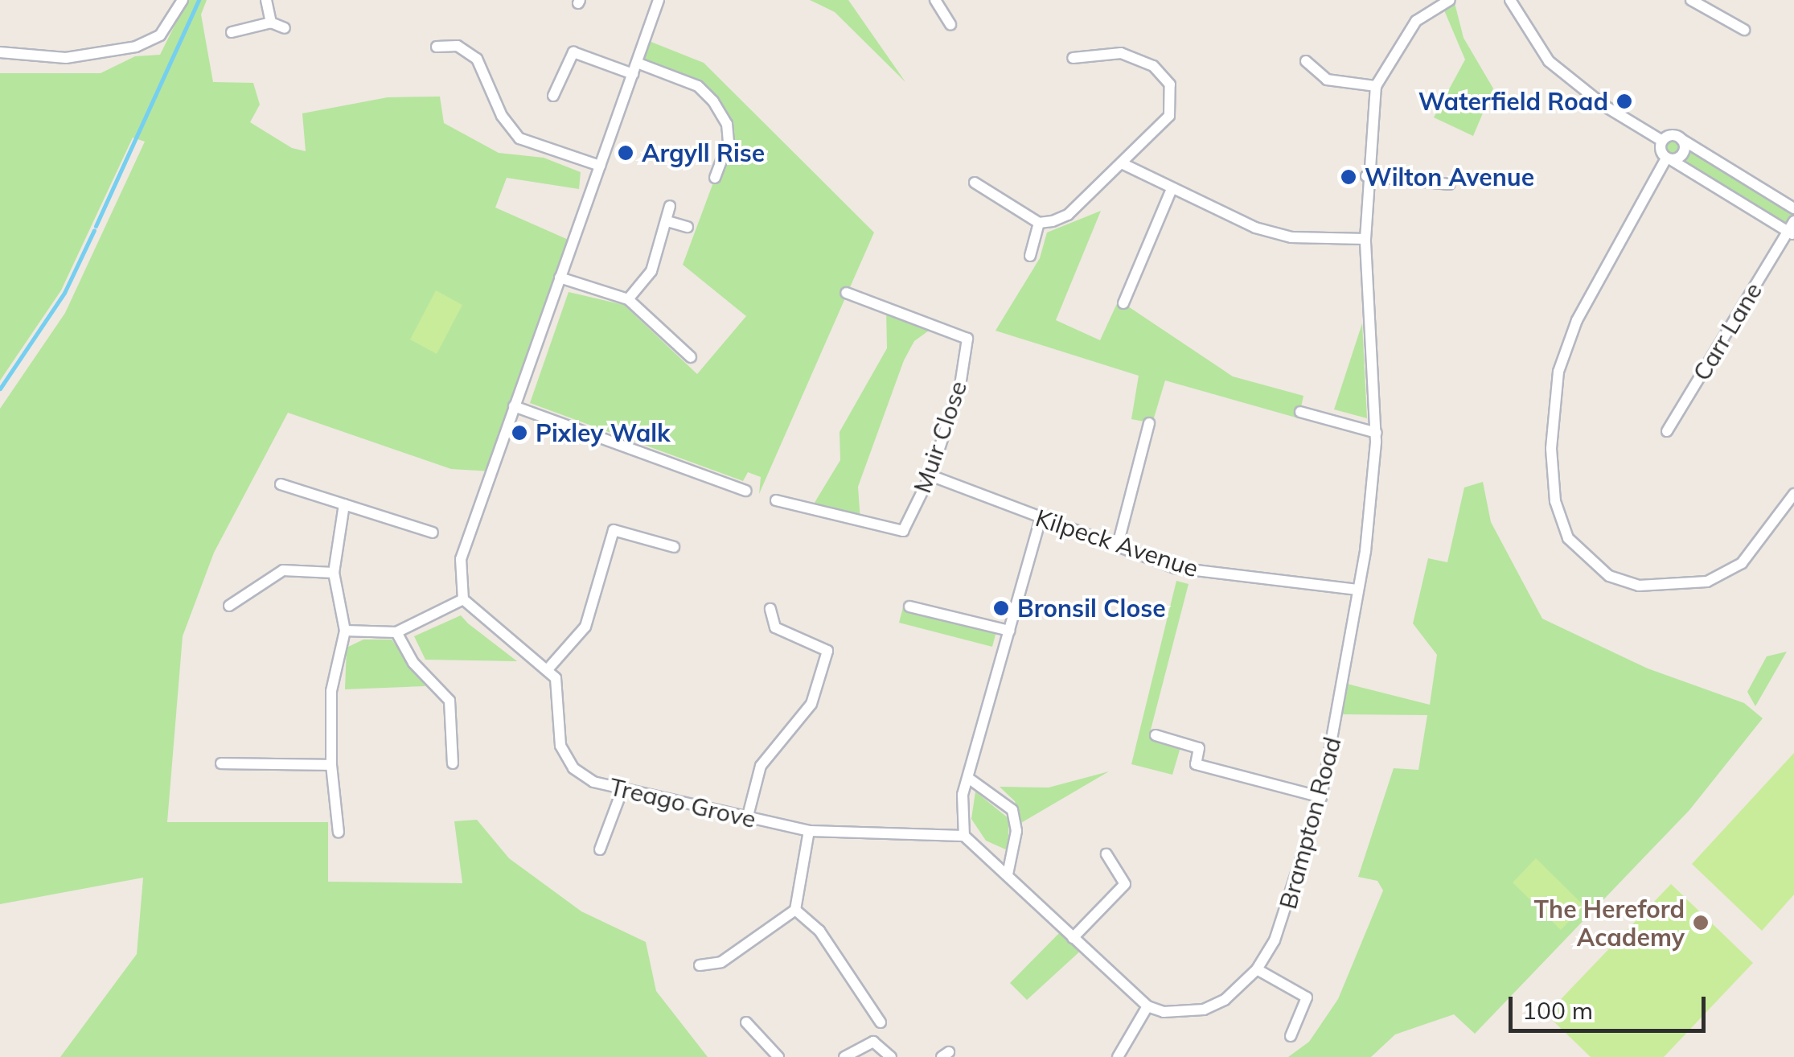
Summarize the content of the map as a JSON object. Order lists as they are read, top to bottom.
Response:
{
  "streets": {
    "street": [
      "Carr Lane",
      "Muir Close",
      "Kilpeck Avenue",
      "Treago Grove",
      "Brampton Road"
    ]
  },
  "crossings": [
    ["Muir Close", "Kilpeck Avenue"],
    ["Kilpeck Avenue", "Brampton Road"]
  ],
  "places": [
    "Waterfield Road",
    "Argyll Rise",
    "Wilton Avenue",
    "Pixley Walk",
    "Bronsil Close",
    "The Hereford Academy"
  ],
  "scale_bar": "100 m"
}
